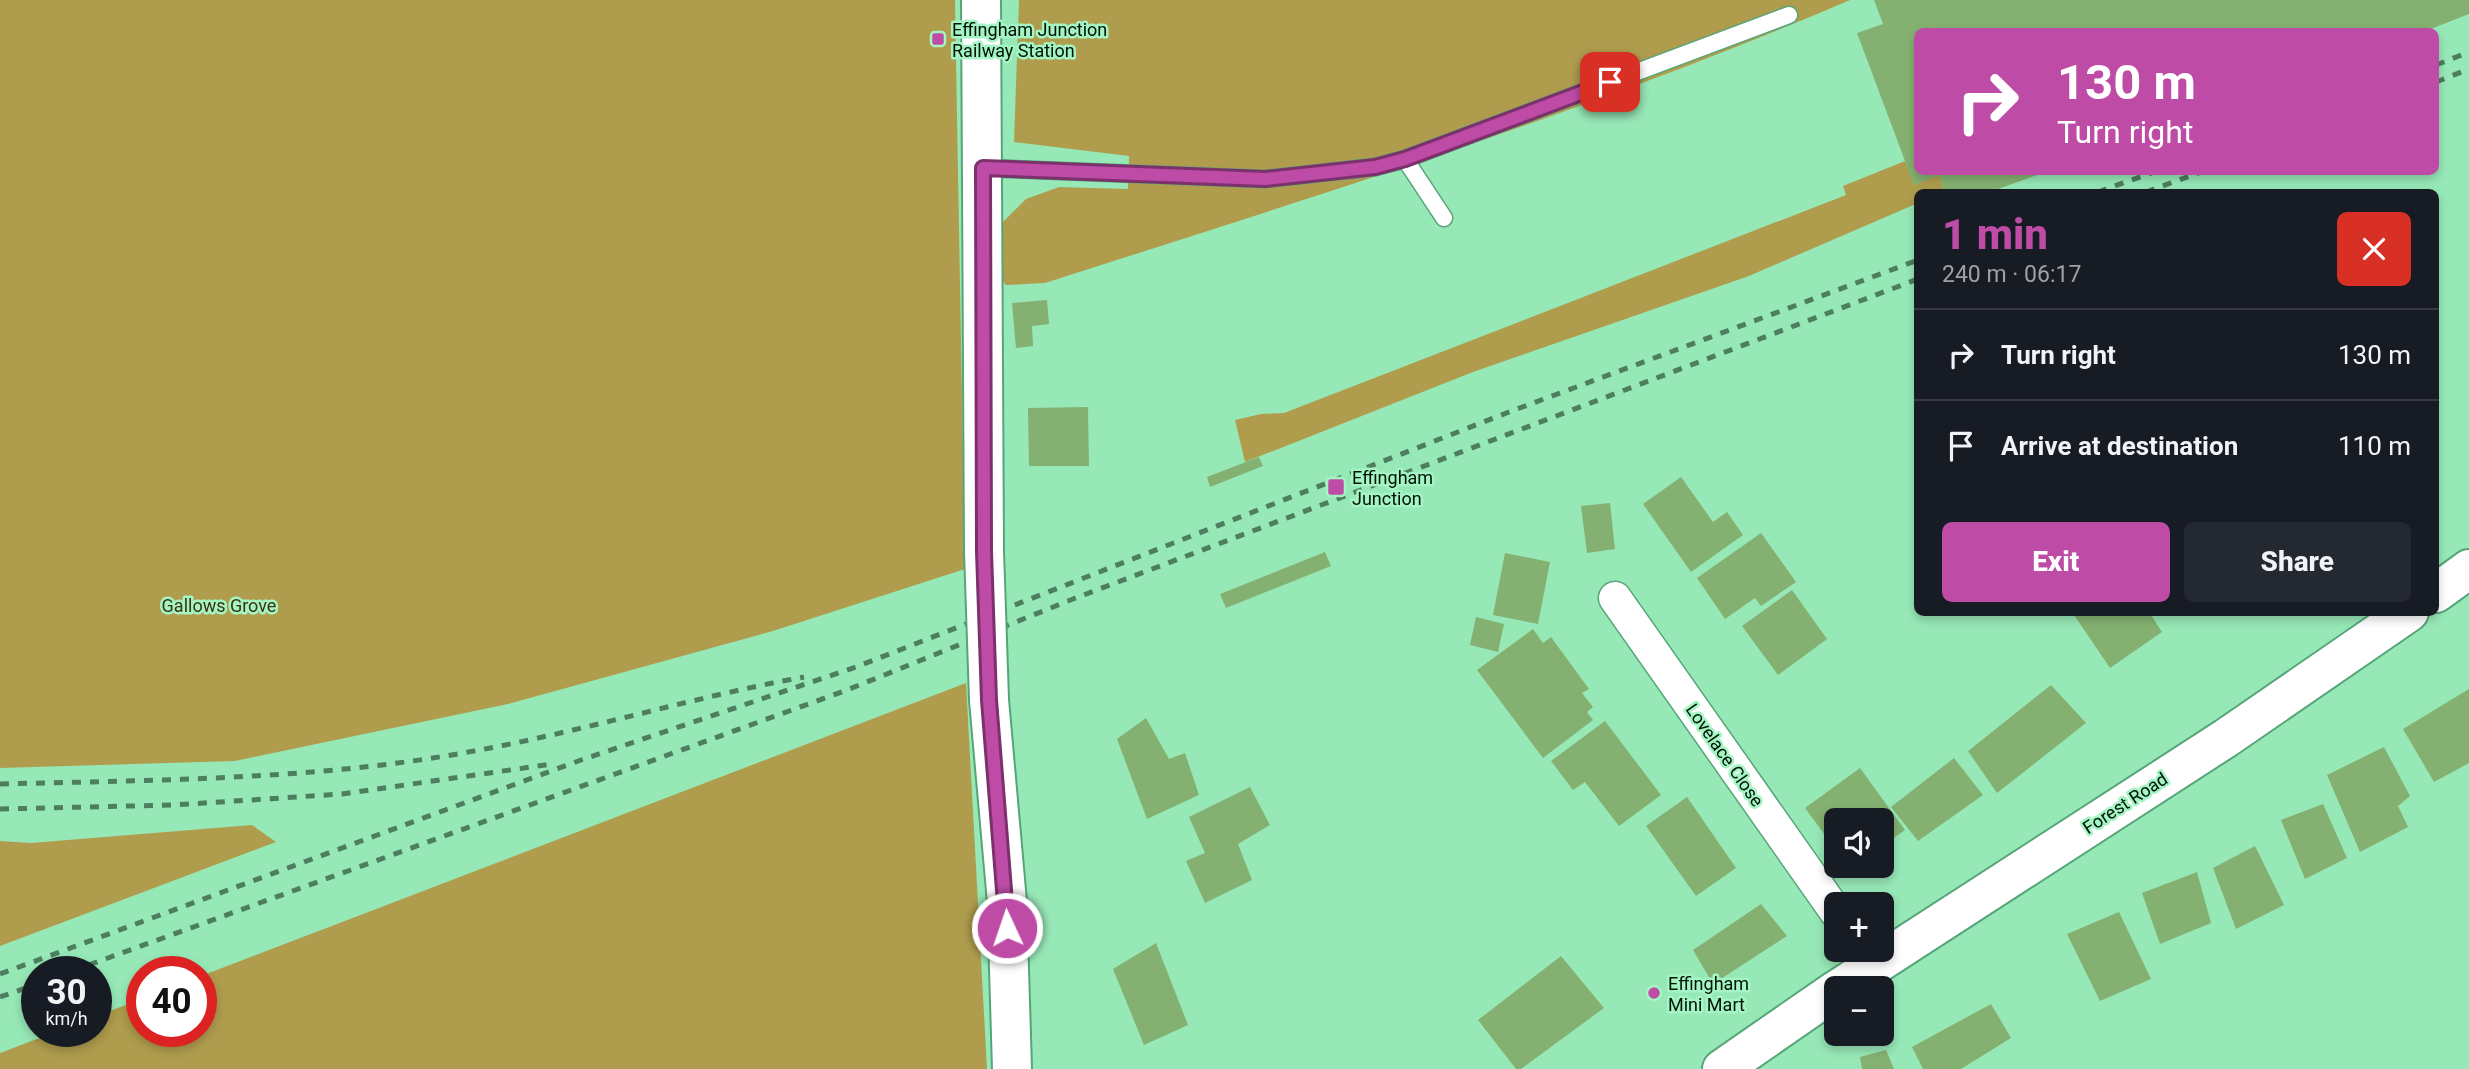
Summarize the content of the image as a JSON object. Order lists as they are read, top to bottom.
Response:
{
  "streets": {
    "street": ["Lovelace Close", "Forest Road"]
  },
  "parks": ["Gallows Grove"],
  "places": {
    "transit": ["Effingham Junction Railway Station", "Effingham Junction"],
    "other": ["Effingham Mini Mart"]
  },
  "page": {
    "turn": ["130 m", "Turn right"],
    "heading": ["1 min", "240 m · 06:17"],
    "list": [
      {
        "name": "Turn right",
        "value": "130 m"
      },
      {
        "name": "Arrive at destination",
        "value": "110 m"
      }
    ],
    "buttons": ["Exit", "Share"],
    "map_buttons": ["+", "−"],
    "speed": "30 km/h",
    "limit": "40"
  }
}
